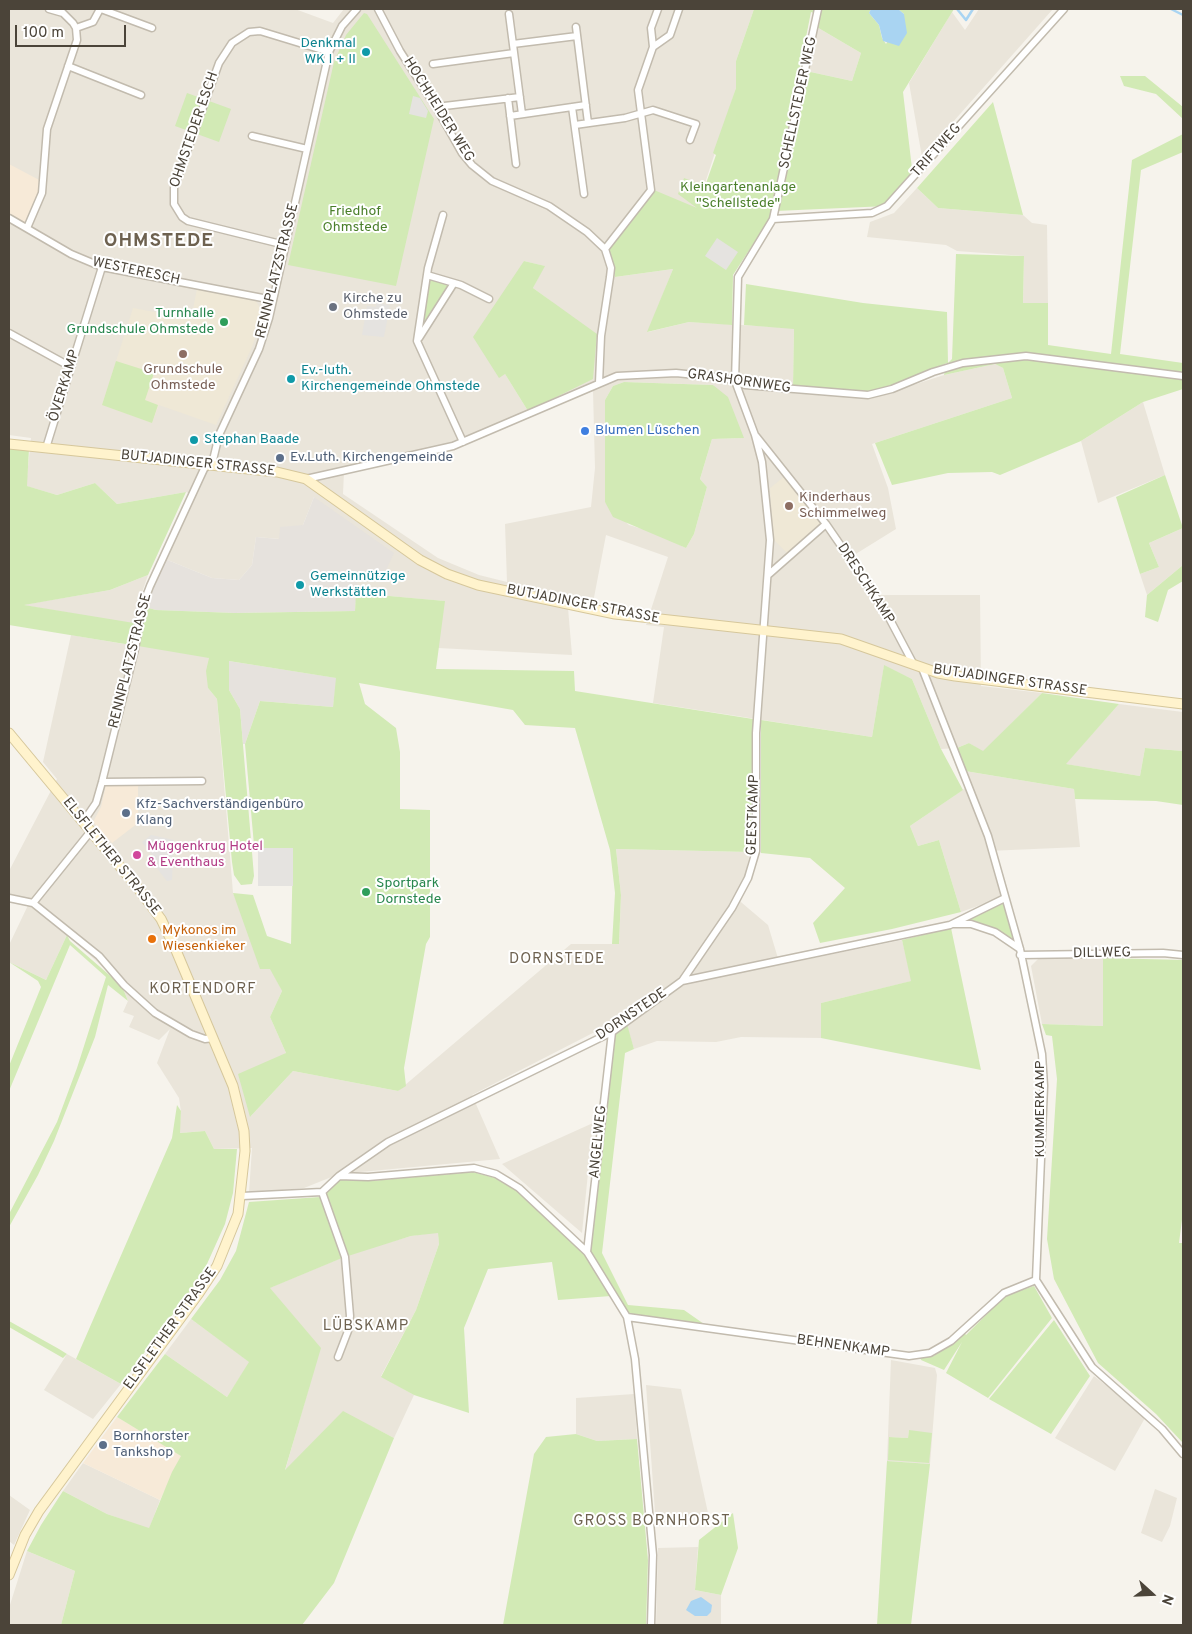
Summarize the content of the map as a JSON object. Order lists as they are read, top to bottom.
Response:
{
  "streets": {
    "street": [
      "SCHELLSTEDER WEG",
      "HOCHHEIDER WEG",
      "OHMSTEDER ESCH",
      "TRIFTWEG",
      "RENNPLATZSTRASSE",
      "WESTERESCH",
      "GRASHORNWEG",
      "ÖVERKAMP",
      "BUTJADINGER STRASSE",
      "DRESCHKAMP",
      "GEESTKAMP",
      "ELSFLETHER STRASSE",
      "DILLWEG",
      "DORNSTEDE",
      "KUMMERKAMP",
      "ANGELWEG",
      "BEHNENKAMP"
    ]
  },
  "crossings": [
    ["SCHELLSTEDER WEG", "TRIFTWEG"],
    ["SCHELLSTEDER WEG", "GRASHORNWEG"],
    ["SCHELLSTEDER WEG", "BUTJADINGER STRASSE"],
    ["SCHELLSTEDER WEG", "DRESCHKAMP"],
    ["SCHELLSTEDER WEG", "GEESTKAMP"],
    ["OHMSTEDER ESCH", "RENNPLATZSTRASSE"],
    ["RENNPLATZSTRASSE", "WESTERESCH"],
    ["RENNPLATZSTRASSE", "BUTJADINGER STRASSE"],
    ["RENNPLATZSTRASSE", "ELSFLETHER STRASSE"],
    ["WESTERESCH", "ÖVERKAMP"],
    ["GRASHORNWEG", "BUTJADINGER STRASSE"],
    ["ÖVERKAMP", "BUTJADINGER STRASSE"],
    ["BUTJADINGER STRASSE", "DRESCHKAMP"],
    ["BUTJADINGER STRASSE", "GEESTKAMP"],
    ["BUTJADINGER STRASSE", "KUMMERKAMP"],
    ["DRESCHKAMP", "KUMMERKAMP"],
    ["GEESTKAMP", "DORNSTEDE"],
    ["DILLWEG", "DORNSTEDE"],
    ["DILLWEG", "KUMMERKAMP"],
    ["DORNSTEDE", "KUMMERKAMP"],
    ["DORNSTEDE", "ANGELWEG"],
    ["KUMMERKAMP", "BEHNENKAMP"]
  ],
  "districts": [
    "OHMSTEDE",
    "DORNSTEDE",
    "KORTENDORF",
    "LÜBSKAMP",
    "GROSS BORNHORST"
  ],
  "parks": ["Kleingartenanlage \"Schellstede\"", "Friedhof Ohmstede"],
  "places": [
    "Denkmal WK I + II",
    "Kirche zu Ohmstede",
    "Turnhalle Grundschule Ohmstede",
    "Grundschule Ohmstede",
    "Ev.-luth. Kirchengemeinde Ohmstede",
    "Blumen Lüschen",
    "Stephan Baade",
    "Ev.Luth. Kirchengemeinde",
    "Kinderhaus Schimmelweg",
    "Gemeinnützige Werkstätten",
    "Kfz-Sachverständigenbüro Klang",
    "Müggenkrug Hotel & Eventhaus",
    "Sportpark Dornstede",
    "Mykonos im Wiesenkieker",
    "Bornhorster Tankshop"
  ],
  "scale_bar": "100 m",
  "north": "right"
}
